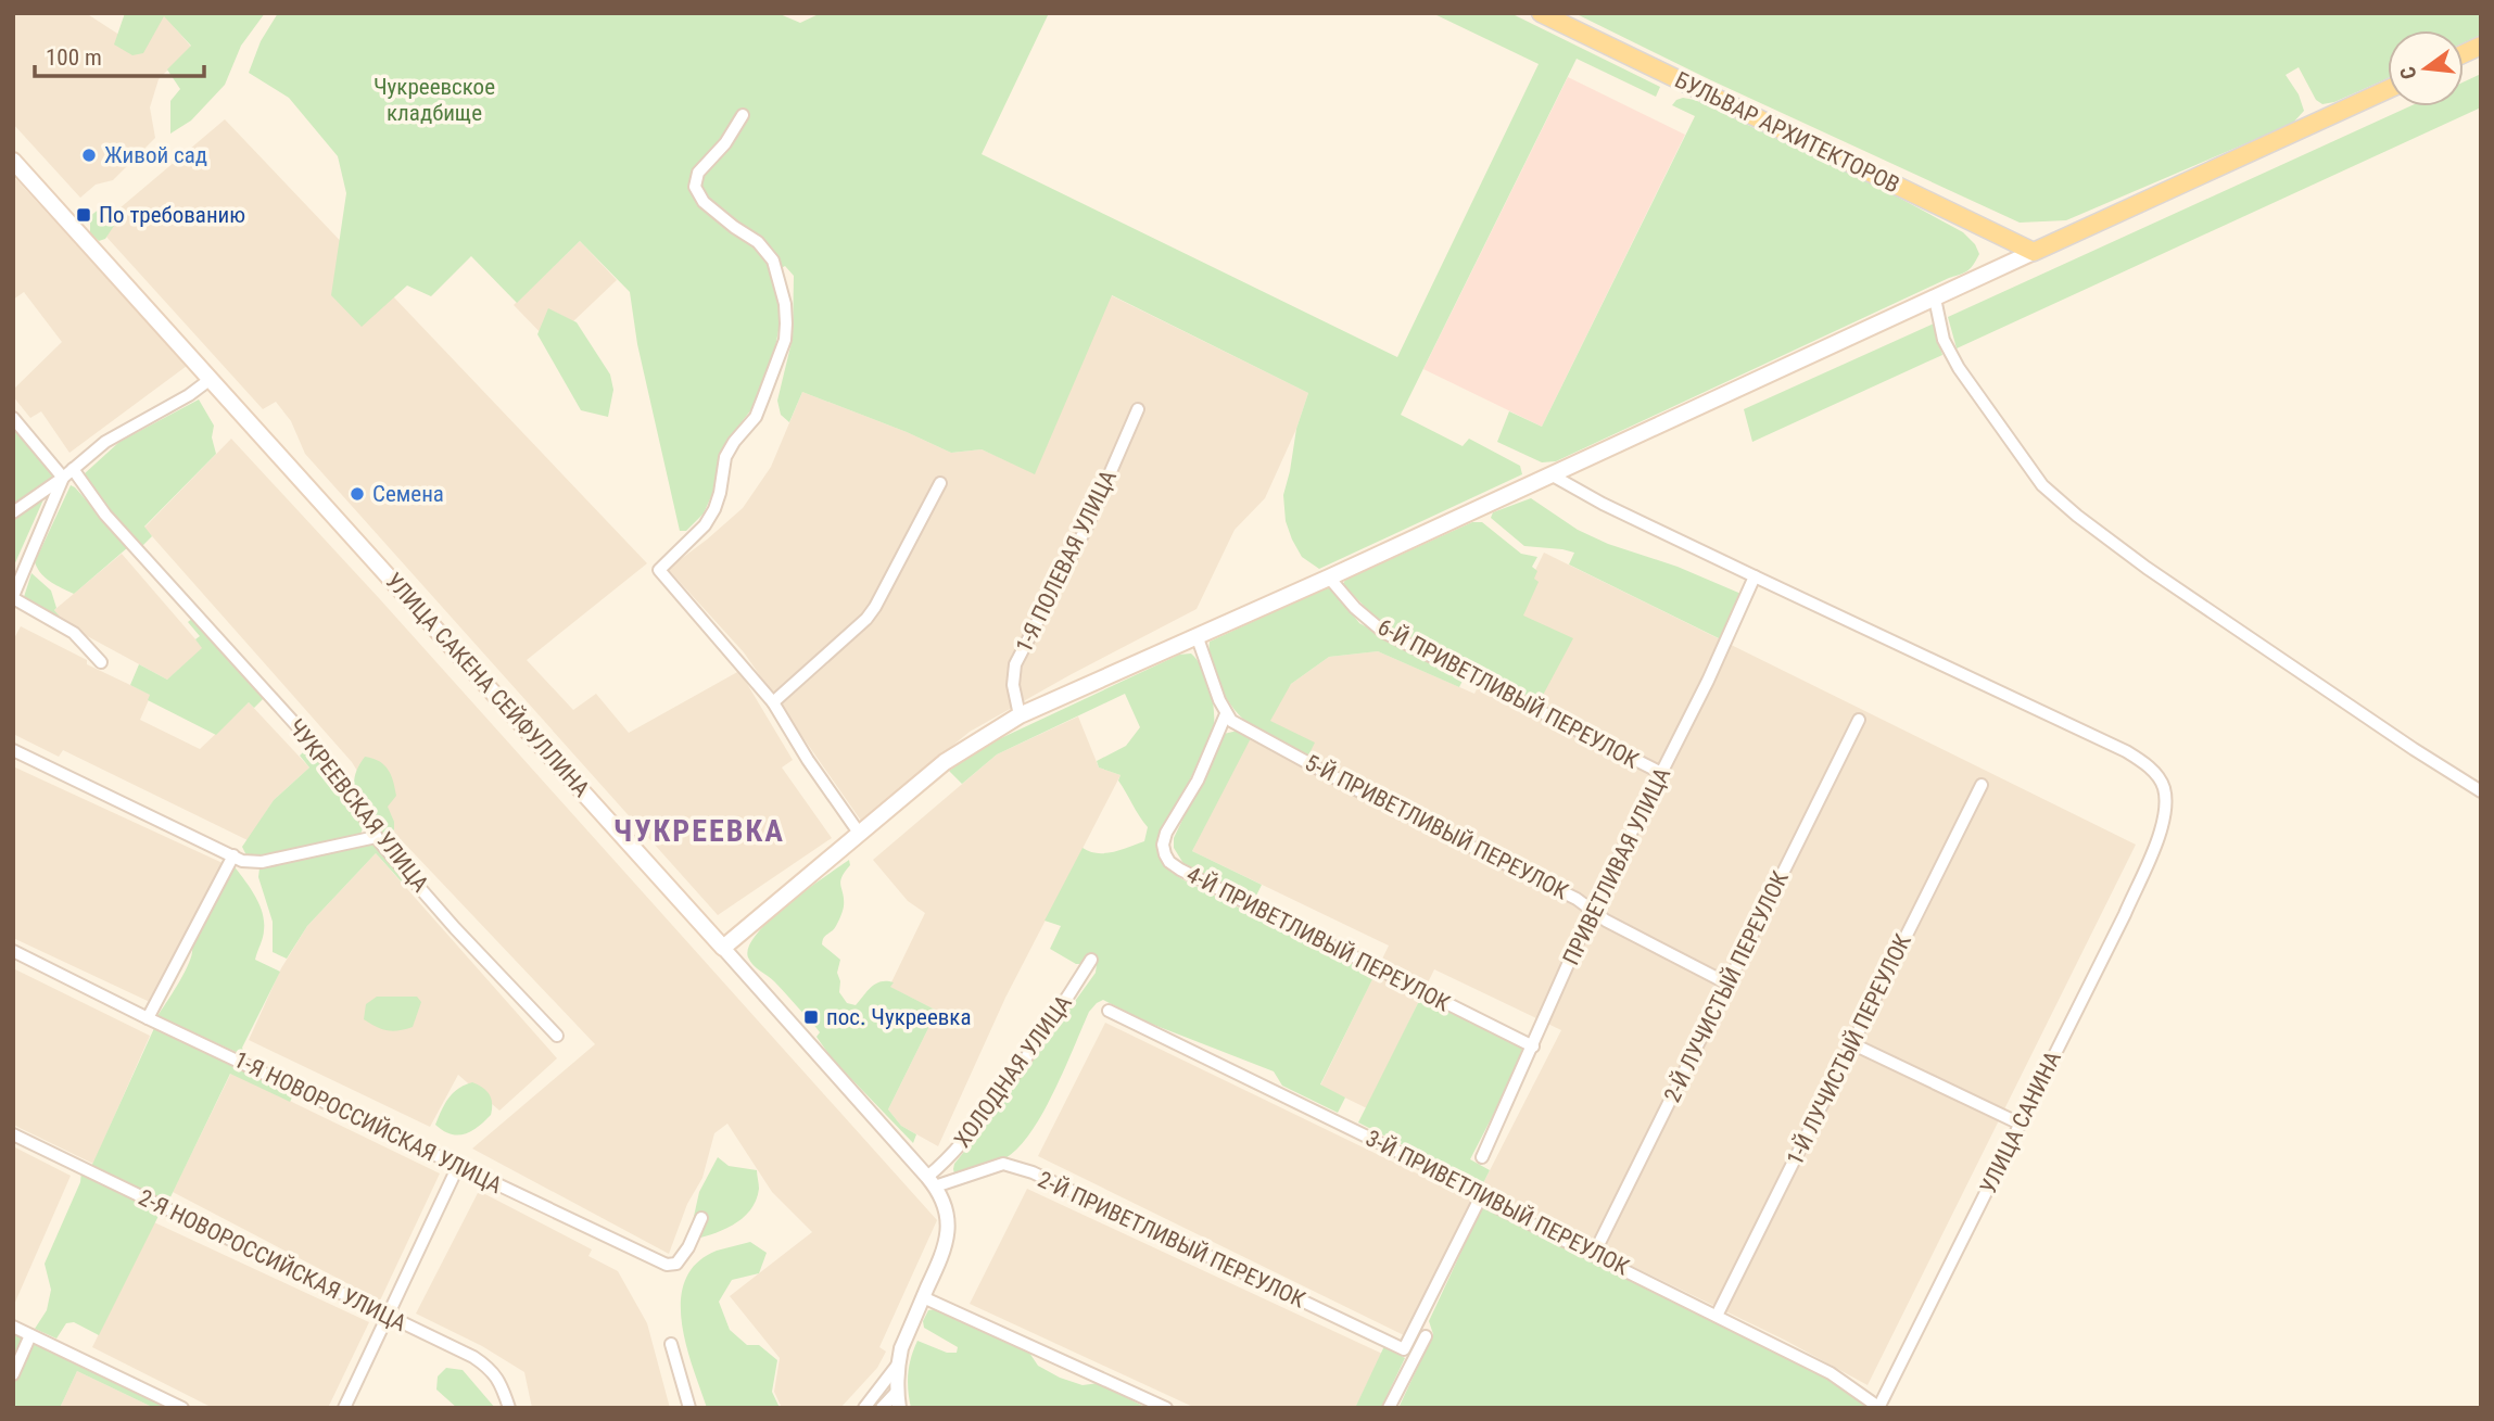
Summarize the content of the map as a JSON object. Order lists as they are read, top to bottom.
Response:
{
  "streets": {
    "main road": ["БУЛЬВАР АРХИТЕКТОРОВ", "УЛИЦА САКЕНА СЕЙФУЛЛИНА"],
    "street": [
      "1-Я ПОЛЕВАЯ УЛИЦА",
      "6-Й ПРИВЕТЛИВЫЙ ПЕРЕУЛОК",
      "ЧУКРЕЕВСКАЯ УЛИЦА",
      "5-Й ПРИВЕТЛИВЫЙ ПЕРЕУЛОК",
      "ПРИВЕТЛИВАЯ УЛИЦА",
      "4-Й ПРИВЕТЛИВЫЙ ПЕРЕУЛОК",
      "2-Й ЛУЧИСТЫЙ ПЕРЕУЛОК",
      "1-Й ЛУЧИСТЫЙ ПЕРЕУЛОК",
      "ХОЛОДНАЯ УЛИЦА",
      "1-Я НОВОРОССИЙСКАЯ УЛИЦА",
      "УЛИЦА САНИНА",
      "3-Й ПРИВЕТЛИВЫЙ ПЕРЕУЛОК",
      "2-Й ПРИВЕТЛИВЫЙ ПЕРЕУЛОК",
      "2-Я НОВОРОССИЙСКАЯ УЛИЦА"
    ]
  },
  "crossings": [
    ["УЛИЦА САКЕНА СЕЙФУЛЛИНА", "ХОЛОДНАЯ УЛИЦА"],
    ["УЛИЦА САКЕНА СЕЙФУЛЛИНА", "2-Й ПРИВЕТЛИВЫЙ ПЕРЕУЛОК"],
    ["6-Й ПРИВЕТЛИВЫЙ ПЕРЕУЛОК", "ПРИВЕТЛИВАЯ УЛИЦА"],
    ["5-Й ПРИВЕТЛИВЫЙ ПЕРЕУЛОК", "ПРИВЕТЛИВАЯ УЛИЦА"],
    ["5-Й ПРИВЕТЛИВЫЙ ПЕРЕУЛОК", "4-Й ПРИВЕТЛИВЫЙ ПЕРЕУЛОК"],
    ["5-Й ПРИВЕТЛИВЫЙ ПЕРЕУЛОК", "2-Й ЛУЧИСТЫЙ ПЕРЕУЛОК"],
    ["ПРИВЕТЛИВАЯ УЛИЦА", "4-Й ПРИВЕТЛИВЫЙ ПЕРЕУЛОК"],
    ["ПРИВЕТЛИВАЯ УЛИЦА", "УЛИЦА САНИНА"],
    ["2-Й ЛУЧИСТЫЙ ПЕРЕУЛОК", "3-Й ПРИВЕТЛИВЫЙ ПЕРЕУЛОК"],
    ["1-Й ЛУЧИСТЫЙ ПЕРЕУЛОК", "3-Й ПРИВЕТЛИВЫЙ ПЕРЕУЛОК"],
    ["ХОЛОДНАЯ УЛИЦА", "2-Й ПРИВЕТЛИВЫЙ ПЕРЕУЛОК"],
    ["УЛИЦА САНИНА", "3-Й ПРИВЕТЛИВЫЙ ПЕРЕУЛОК"],
    ["3-Й ПРИВЕТЛИВЫЙ ПЕРЕУЛОК", "2-Й ПРИВЕТЛИВЫЙ ПЕРЕУЛОК"]
  ],
  "districts": ["ЧУКРЕЕВКА"],
  "parks": ["Чукреевское кладбище"],
  "places": {
    "other": ["Живой сад", "Семена"],
    "transit": ["По требованию", "пос. Чукреевка"]
  },
  "scale_bar": "100 m",
  "north": "left"
}
